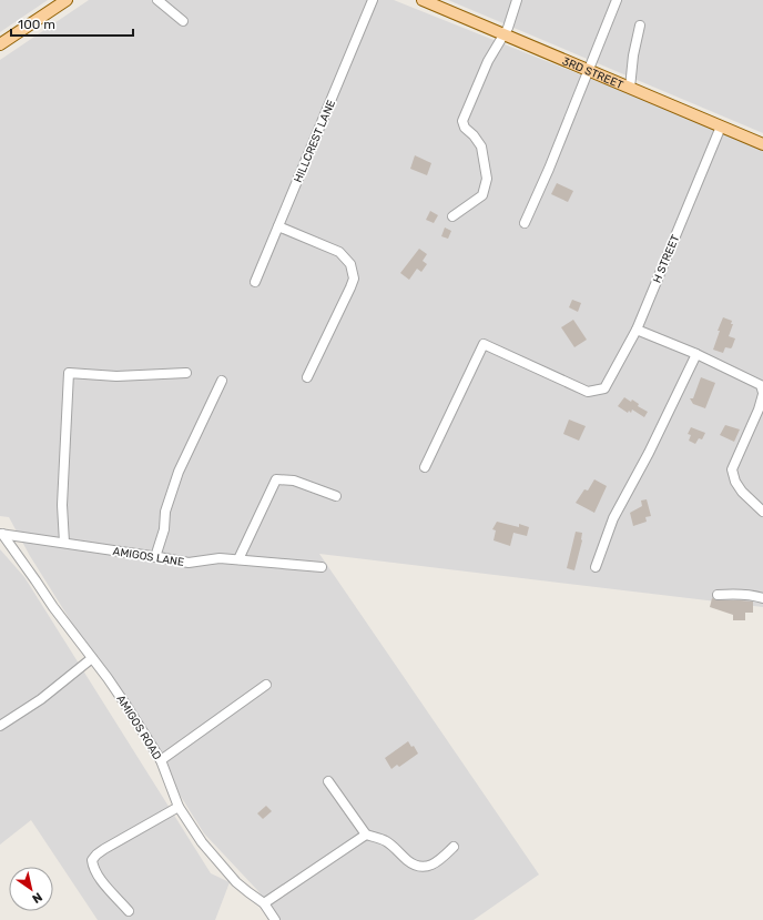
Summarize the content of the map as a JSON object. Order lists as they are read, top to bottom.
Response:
{
  "streets": {
    "main road": ["3RD STREET"],
    "street": [
      "HILLCREST LANE",
      "H STREET",
      "AMIGOS LANE",
      "AMIGOS ROAD"
    ]
  },
  "crossings": [
    ["3RD STREET", "H STREET"],
    ["AMIGOS LANE", "AMIGOS ROAD"]
  ],
  "scale_bar": "100 m",
  "north": "bottom right"
}
